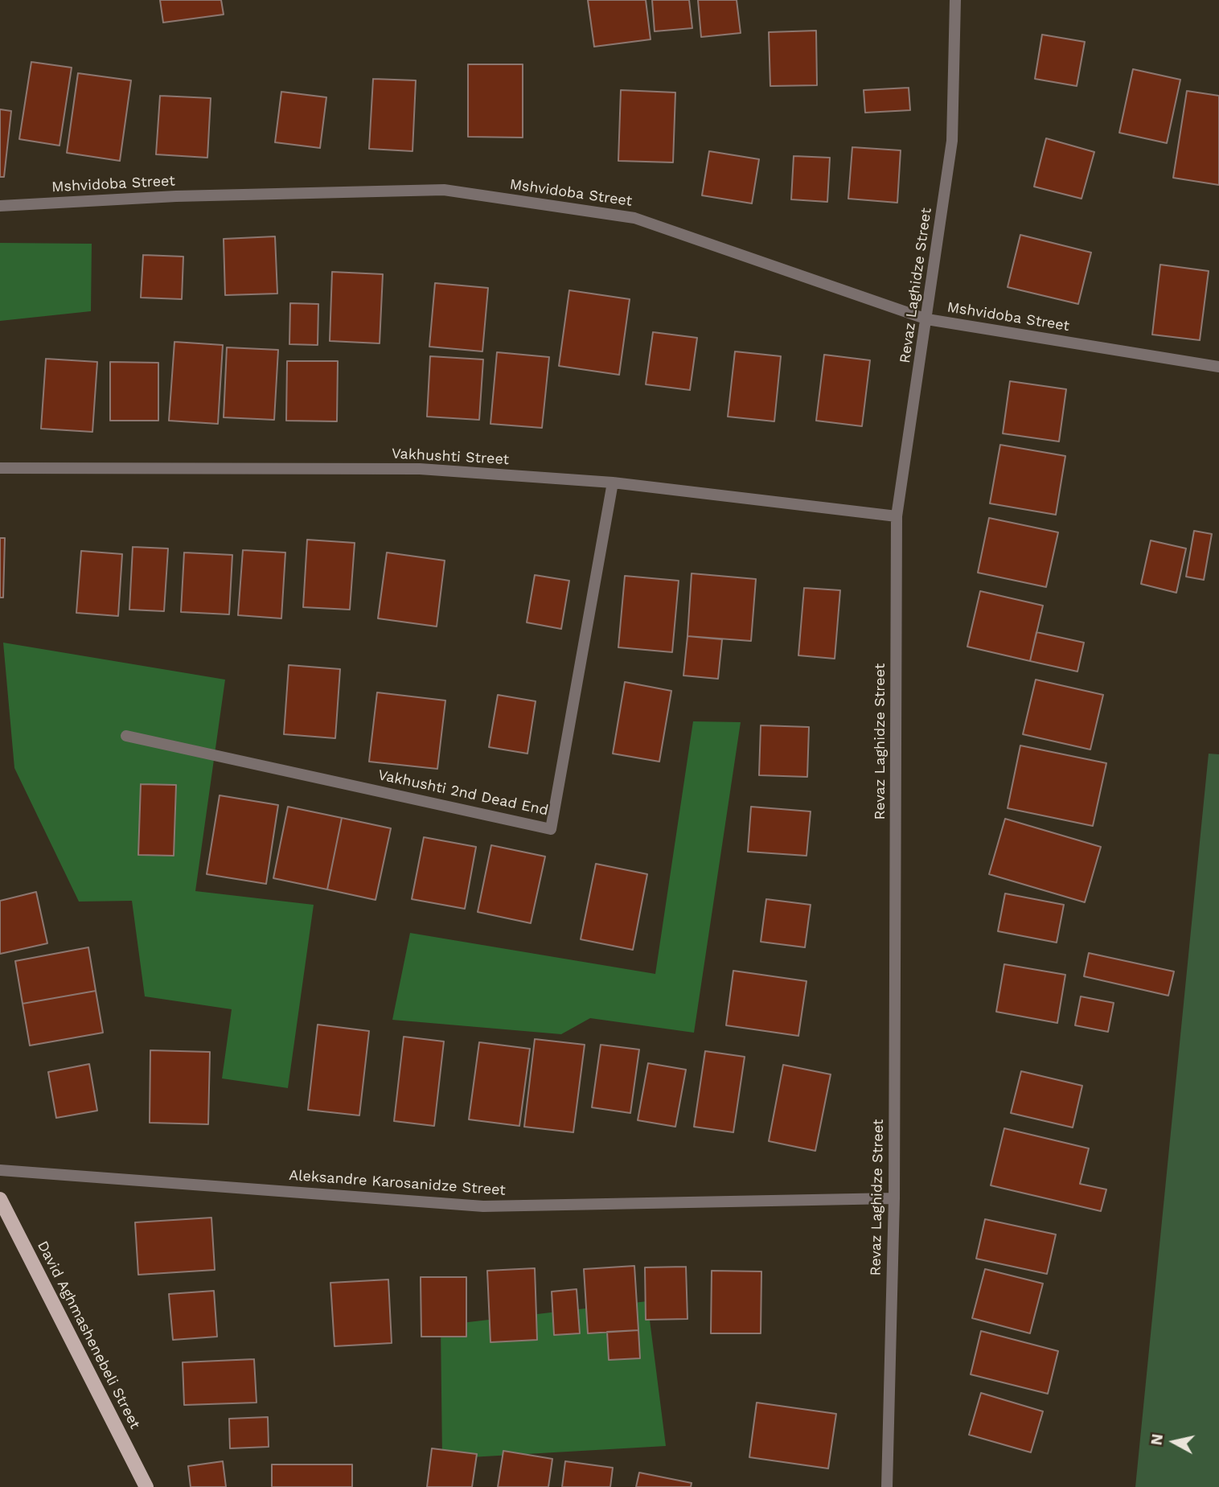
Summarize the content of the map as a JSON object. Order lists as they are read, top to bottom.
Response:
{
  "streets": {
    "main road": ["David Aghmashenebeli Street"],
    "street": [
      "Mshvidoba Street",
      "Revaz Laghidze Street",
      "Vakhushti Street",
      "Vakhushti 2nd Dead End",
      "Aleksandre Karosanidze Street"
    ]
  },
  "crossings": [
    ["Mshvidoba Street", "Revaz Laghidze Street"],
    ["Revaz Laghidze Street", "Vakhushti Street"],
    ["Revaz Laghidze Street", "Aleksandre Karosanidze Street"],
    ["Vakhushti Street", "Vakhushti 2nd Dead End"]
  ],
  "north": "left"
}
